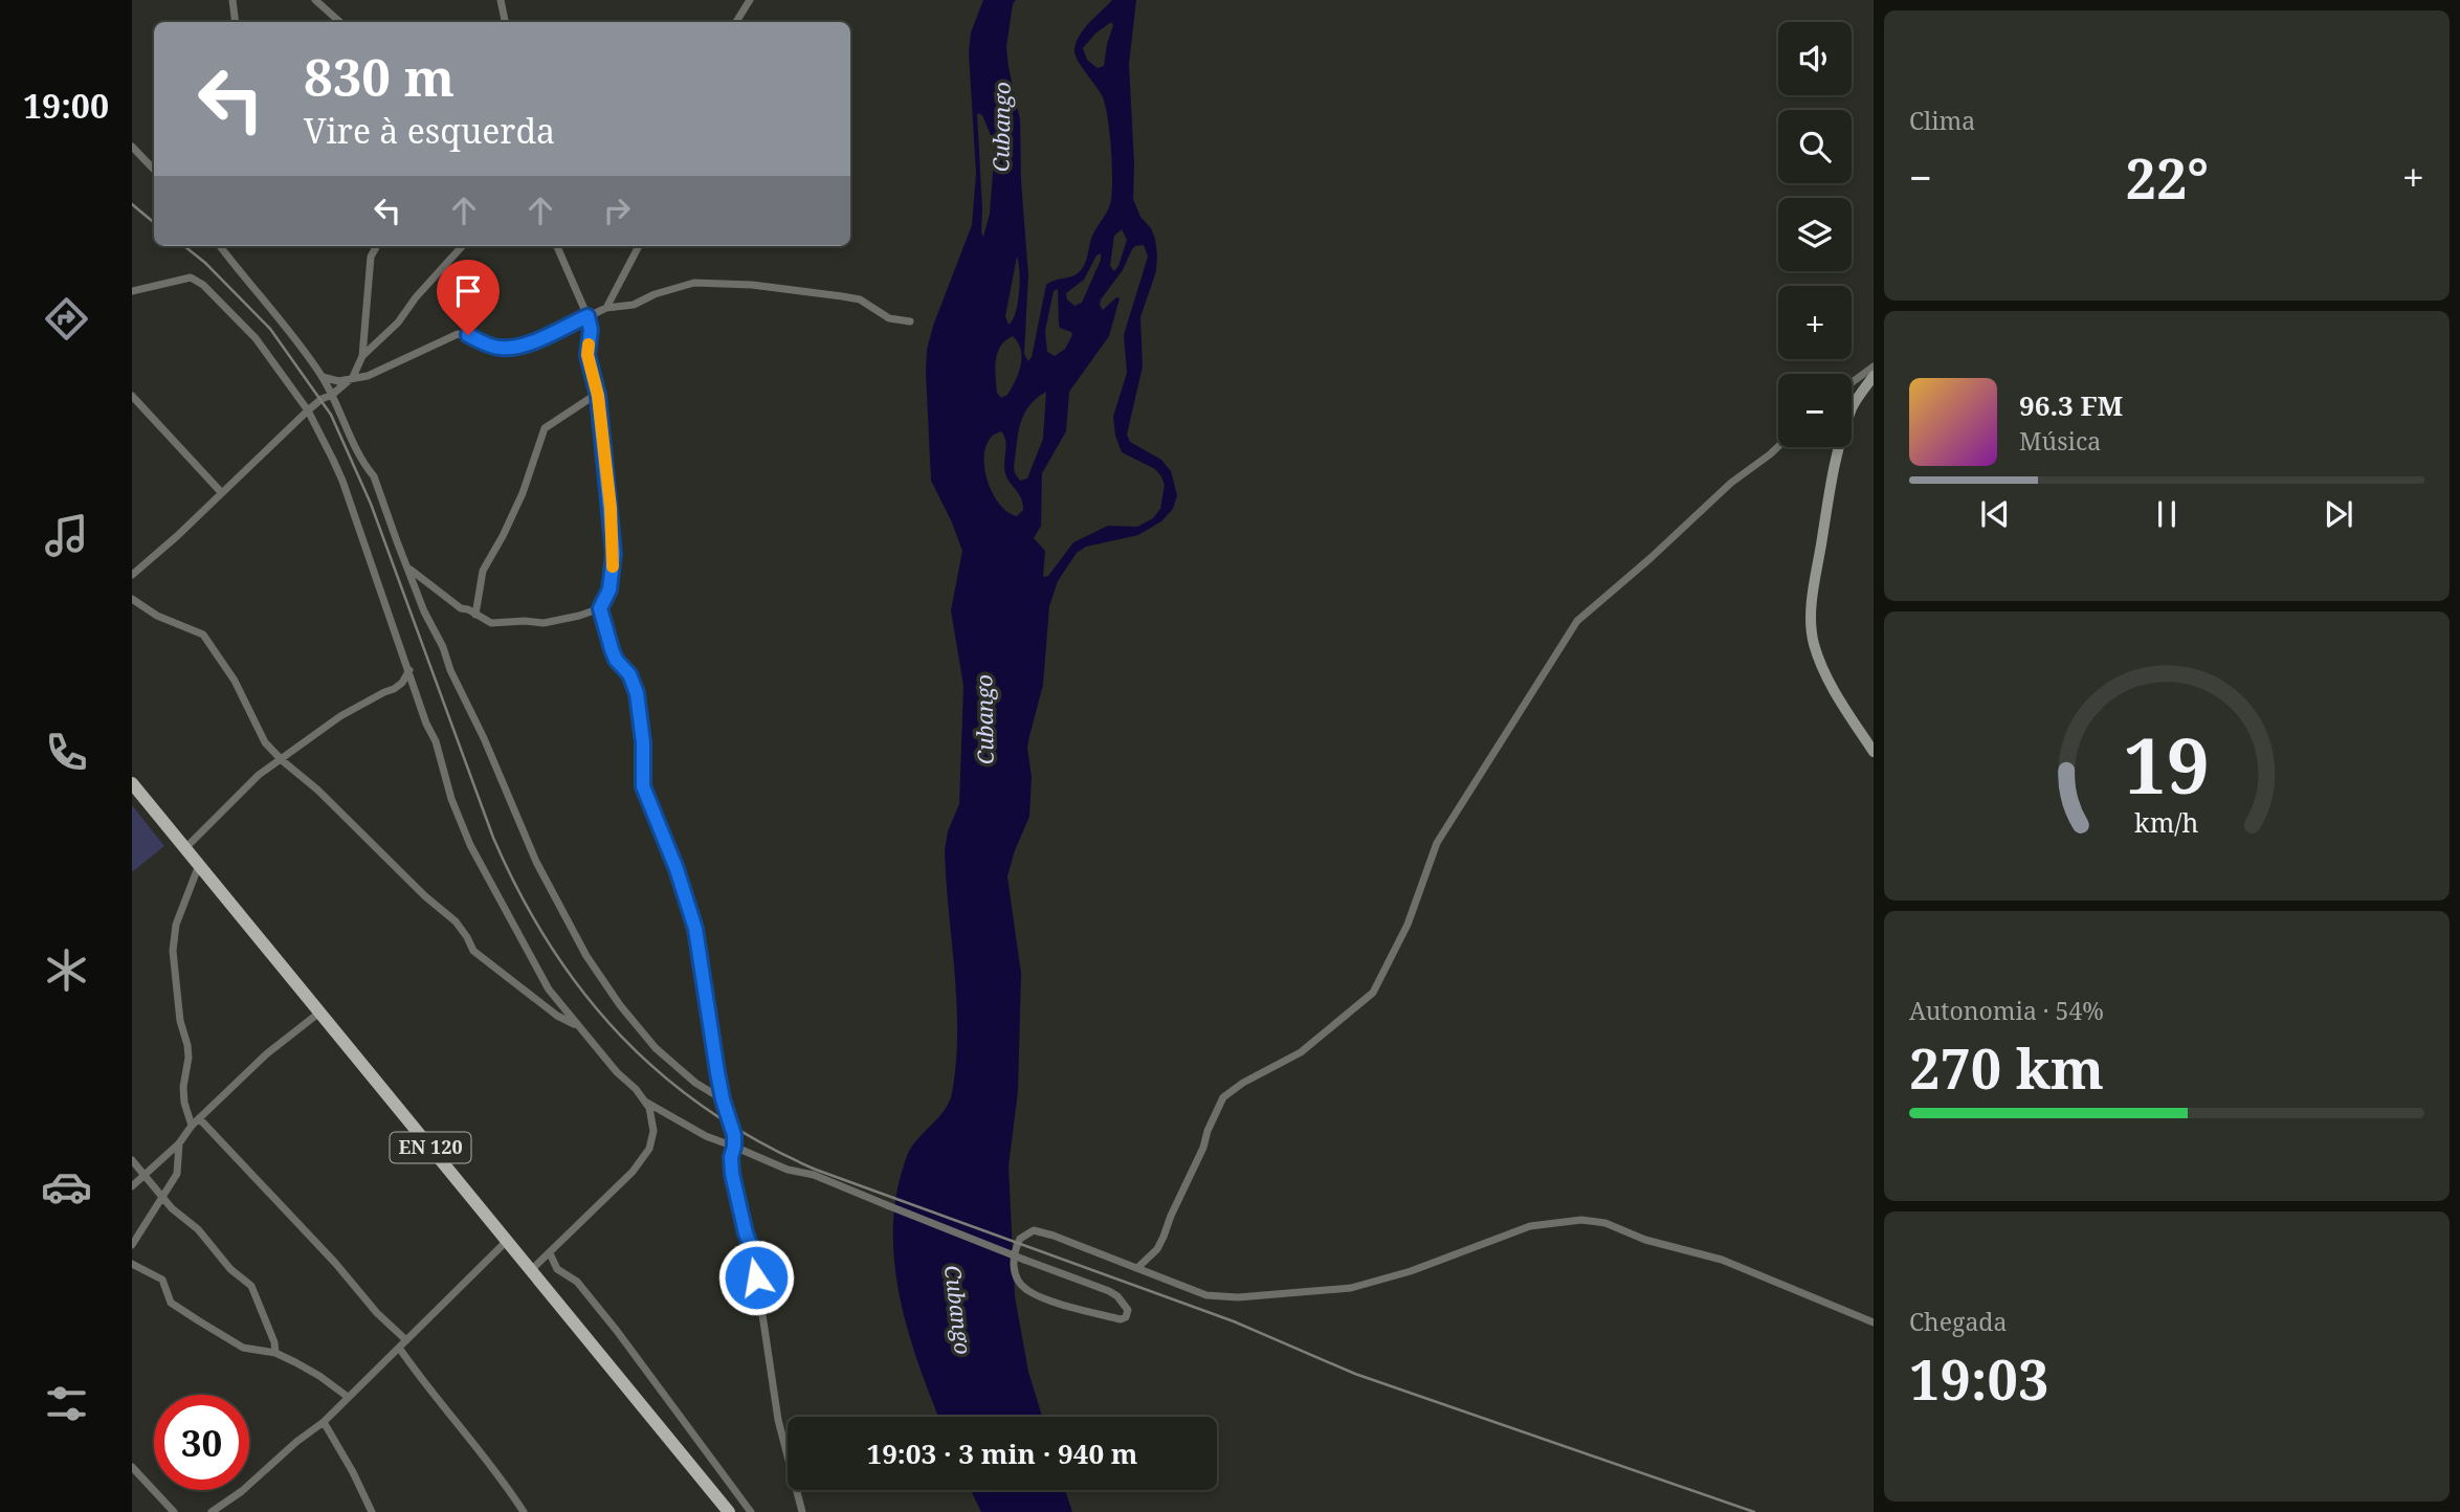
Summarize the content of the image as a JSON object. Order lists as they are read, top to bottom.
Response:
{
  "streets": {
    "main road": ["EN 120"]
  },
  "water": ["Cubango"],
  "page": {
    "tabs": "19:00",
    "tile": [
      "Clima",
      ["Autonomia · 54%", "270 km"],
      ["Chegada", "19:03"]
    ],
    "map_buttons": ["+", "−"],
    "turn": ["830 m", "Vire à esquerda"],
    "heat": ["−", "22°", "+"],
    "song": ["96.3 FM", "Música"],
    "limit": "30",
    "trip": "19:03 · 3 min · 940 m",
    "gauge": ["19", "km/h"]
  }
}
